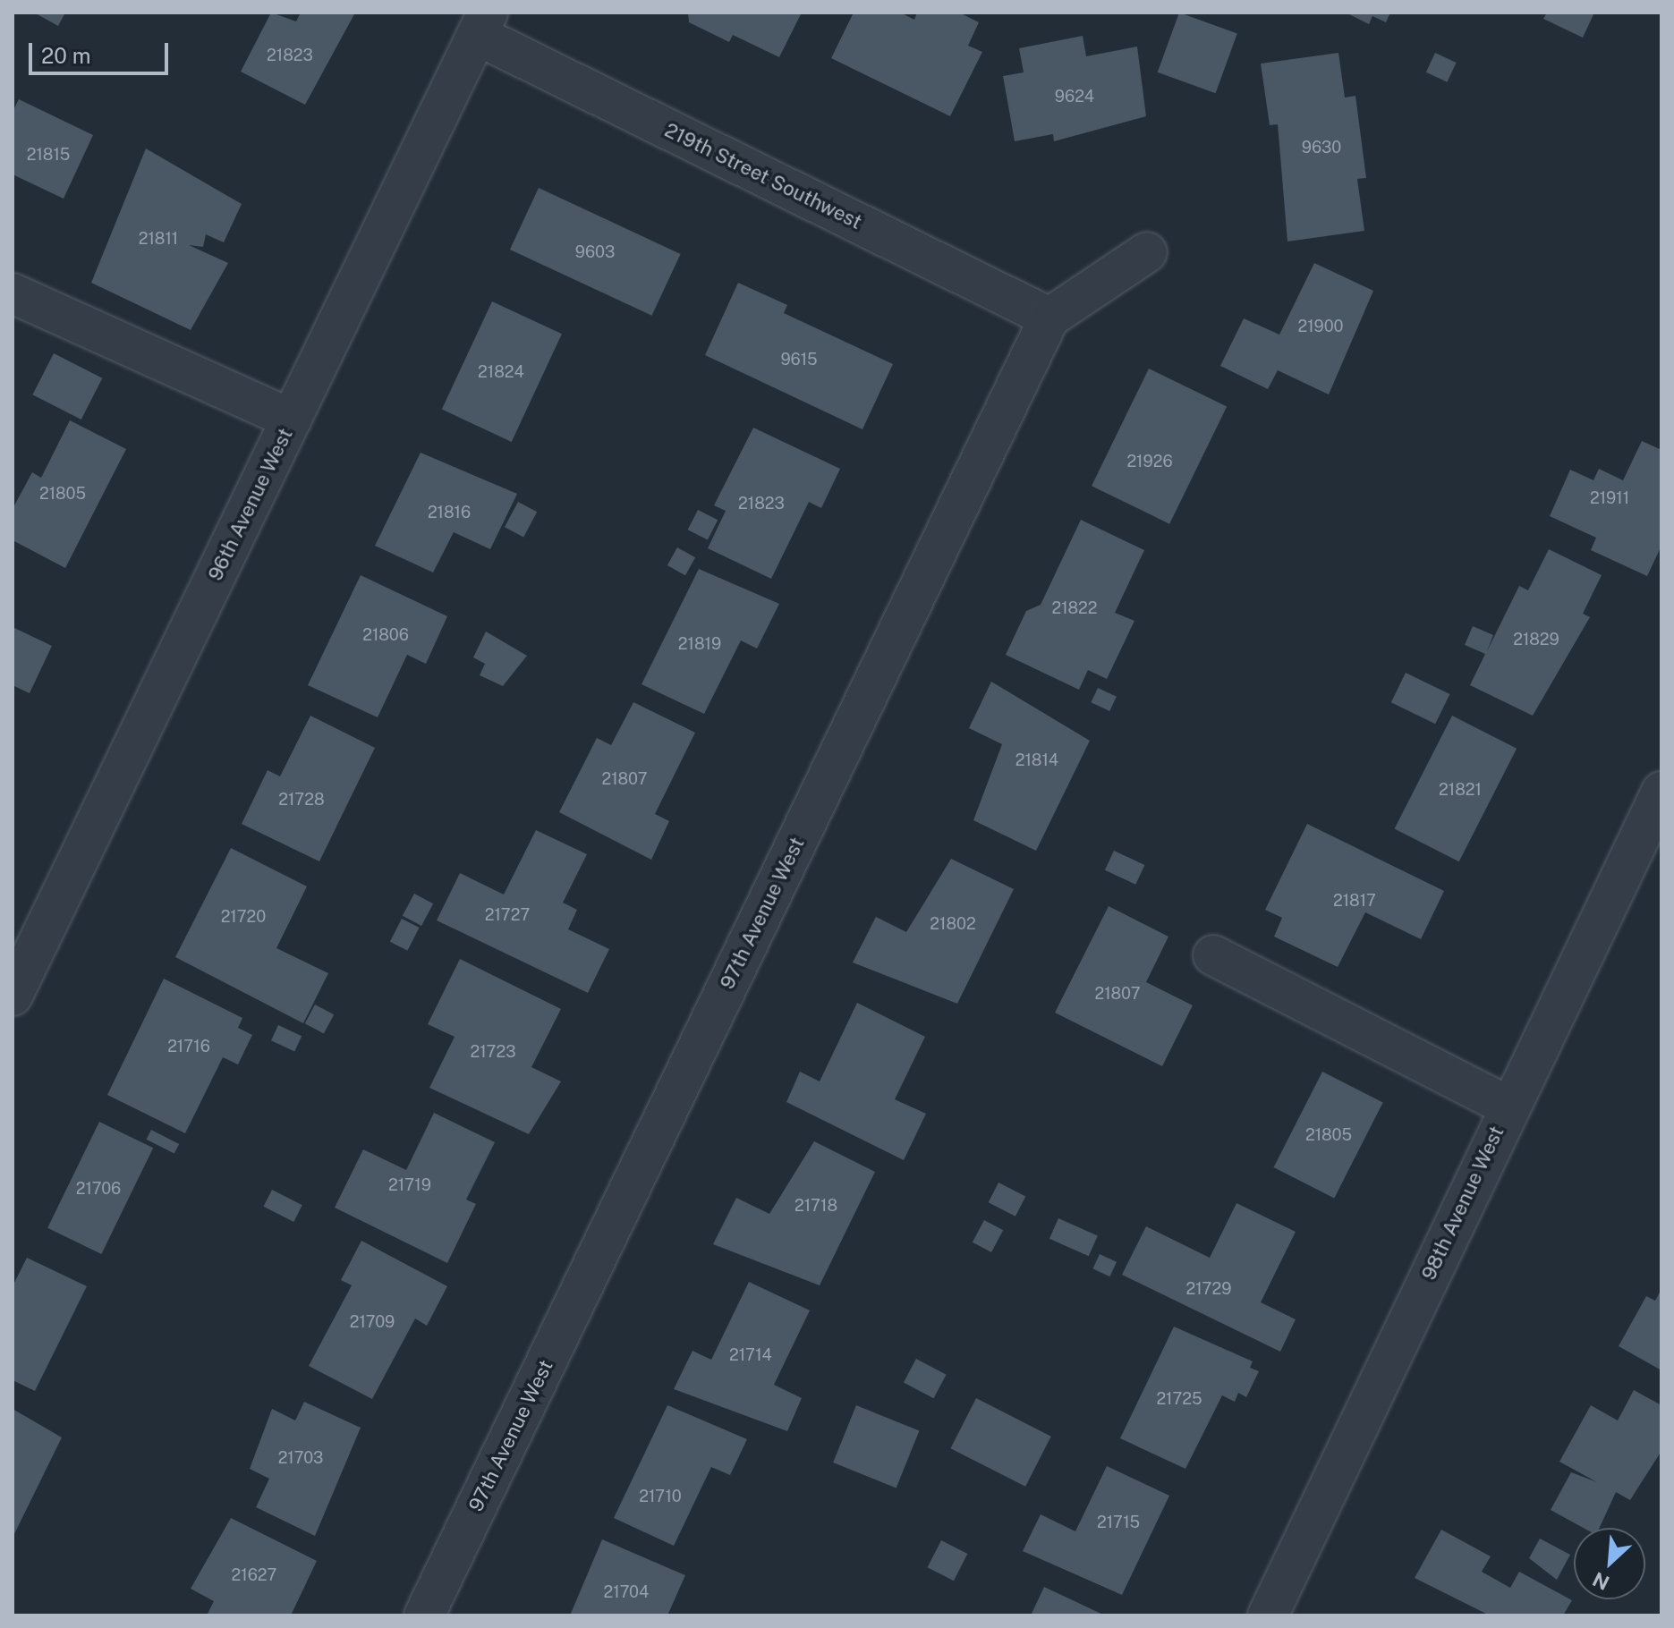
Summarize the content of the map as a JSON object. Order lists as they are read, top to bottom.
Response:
{
  "streets": {
    "street": [
      "219th Street Southwest",
      "96th Avenue West",
      "97th Avenue West",
      "98th Avenue West"
    ]
  },
  "crossings": [
    ["219th Street Southwest", "96th Avenue West"],
    ["219th Street Southwest", "97th Avenue West"]
  ],
  "house_numbers": [
    "21823",
    "9624",
    "9630",
    "21815",
    "21811",
    "9603",
    "21900",
    "9615",
    "21824",
    "21926",
    "21805",
    "21911",
    "21823",
    "21816",
    "21822",
    "21806",
    "21829",
    "21819",
    "21814",
    "21807",
    "21821",
    "21728",
    "21817",
    "21727",
    "21720",
    "21802",
    "21807",
    "21716",
    "21723",
    "21805",
    "21719",
    "21706",
    "21718",
    "21729",
    "21709",
    "21714",
    "21725",
    "21703",
    "21710",
    "21715",
    "21627",
    "21704"
  ],
  "scale_bar": "20 m",
  "north": "bottom left"
}
